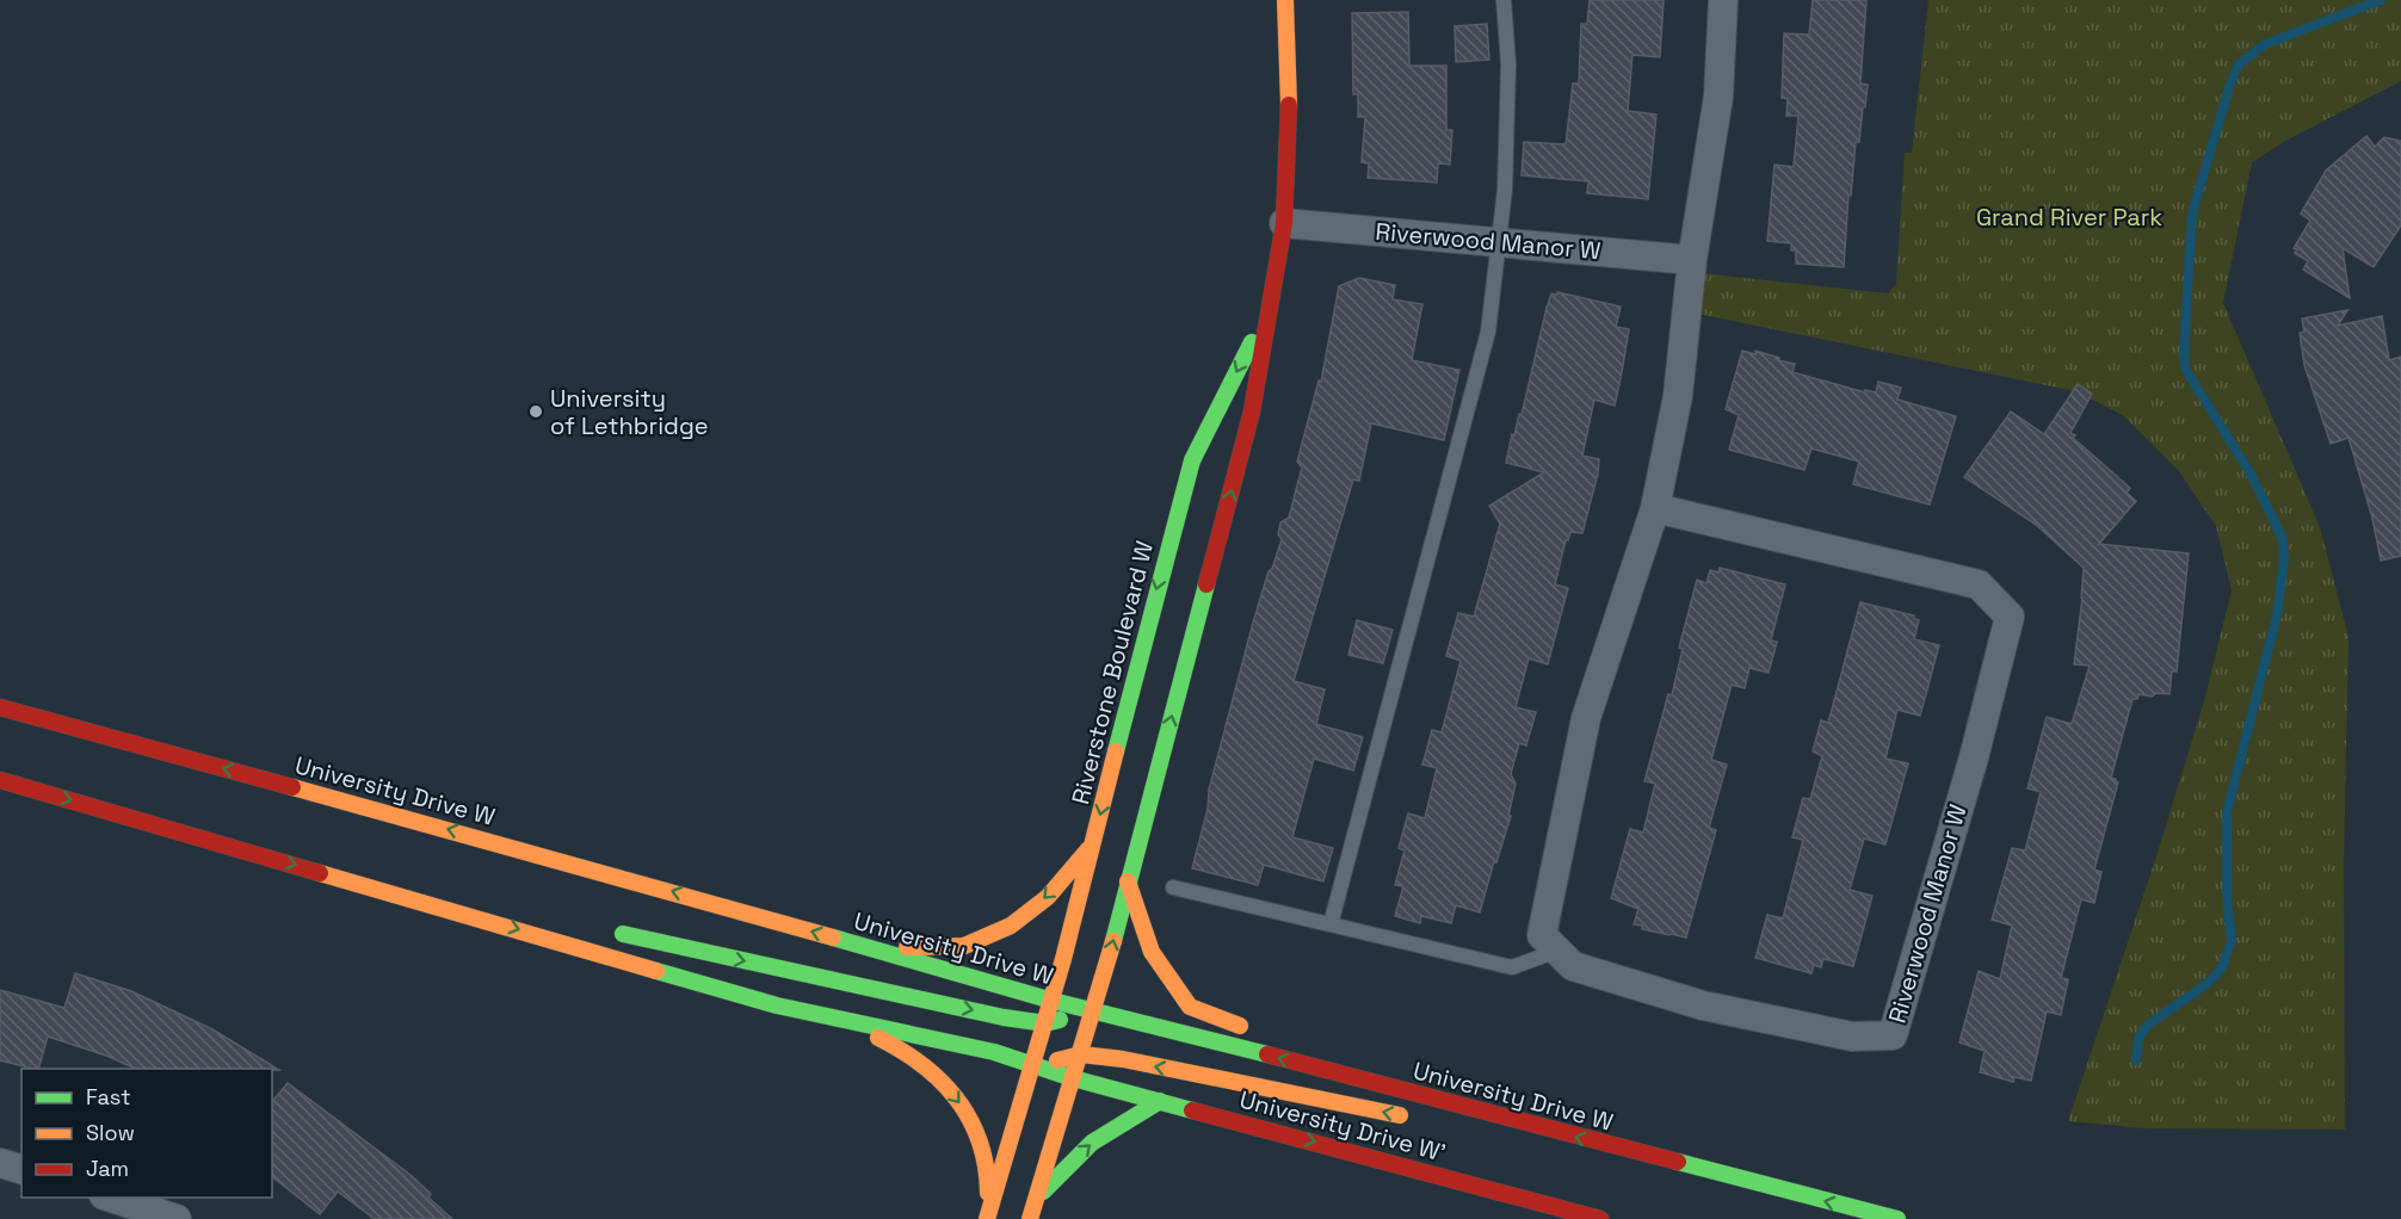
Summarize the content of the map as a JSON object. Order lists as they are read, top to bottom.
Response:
{
  "streets": {
    "main road": ["Riverstone Boulevard W", "University Drive W", "University Drive W'"],
    "street": ["Riverwood Manor W"]
  },
  "crossings": [
    ["Riverwood Manor W", "Riverstone Boulevard W"],
    ["Riverstone Boulevard W", "University Drive W"],
    ["Riverstone Boulevard W", "University Drive W'"]
  ],
  "parks": ["Grand River Park"],
  "places": ["University of Lethbridge"],
  "legend": ["Fast", "Slow", "Jam"]
}
